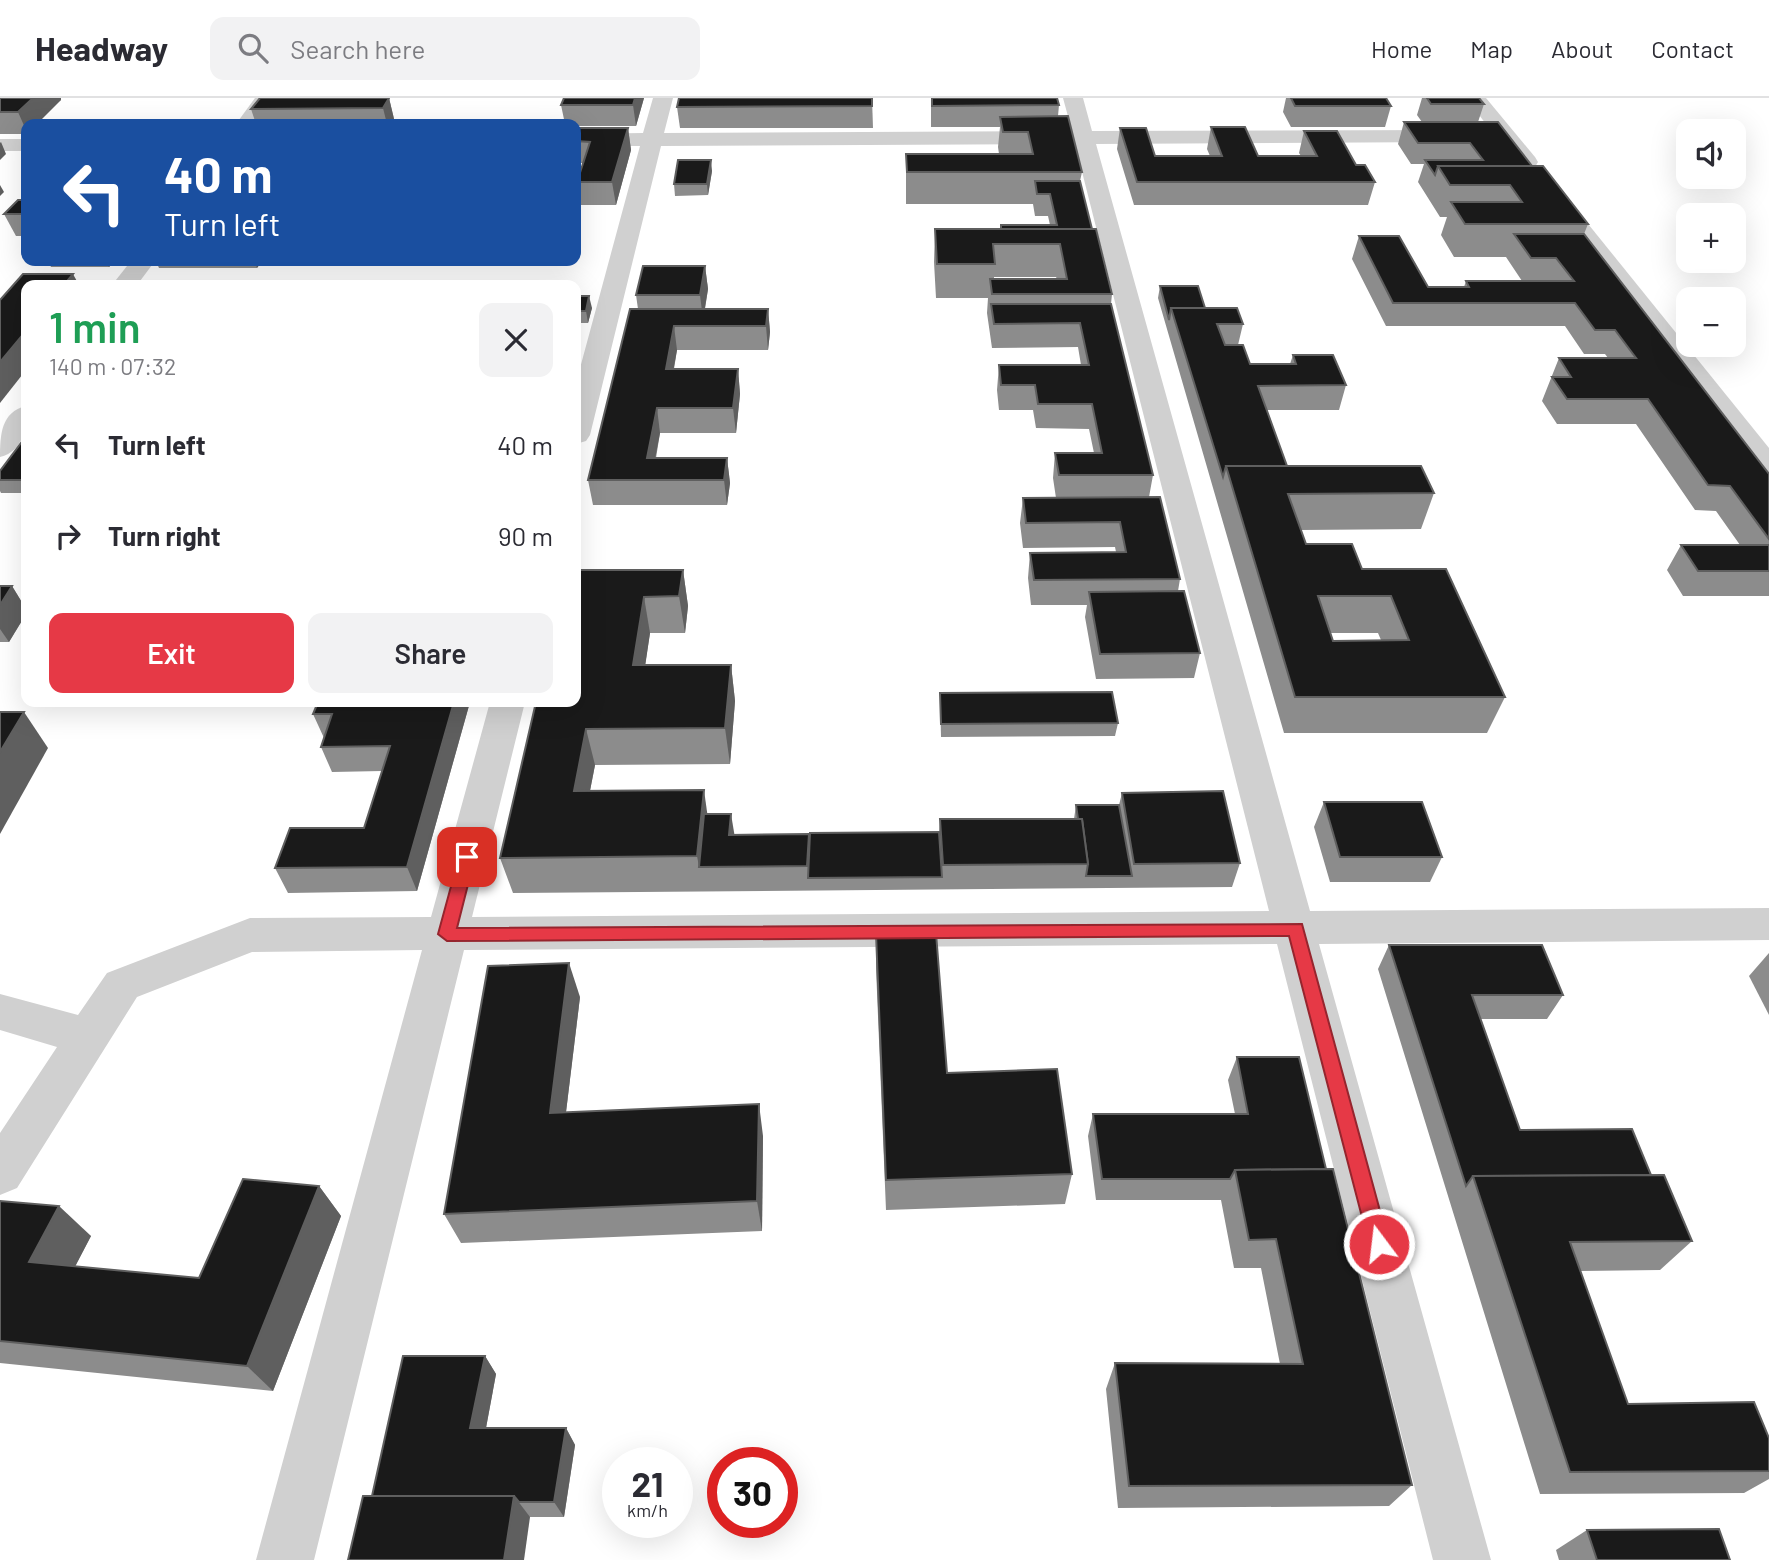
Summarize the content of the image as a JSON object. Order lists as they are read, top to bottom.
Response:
{
  "page": {
    "header": "Headway",
    "search": "Search here",
    "nav": [
      "Home",
      "Map",
      "About",
      "Contact"
    ],
    "map_buttons": ["+", "−"],
    "turn": ["40 m", "Turn left"],
    "heading": ["1 min", "140 m · 07:32"],
    "list": [
      {
        "name": "Turn left",
        "value": "40 m"
      },
      {
        "name": "Turn right",
        "value": "90 m"
      }
    ],
    "buttons": ["Exit", "Share"],
    "speed": "21 km/h",
    "limit": "30"
  }
}
